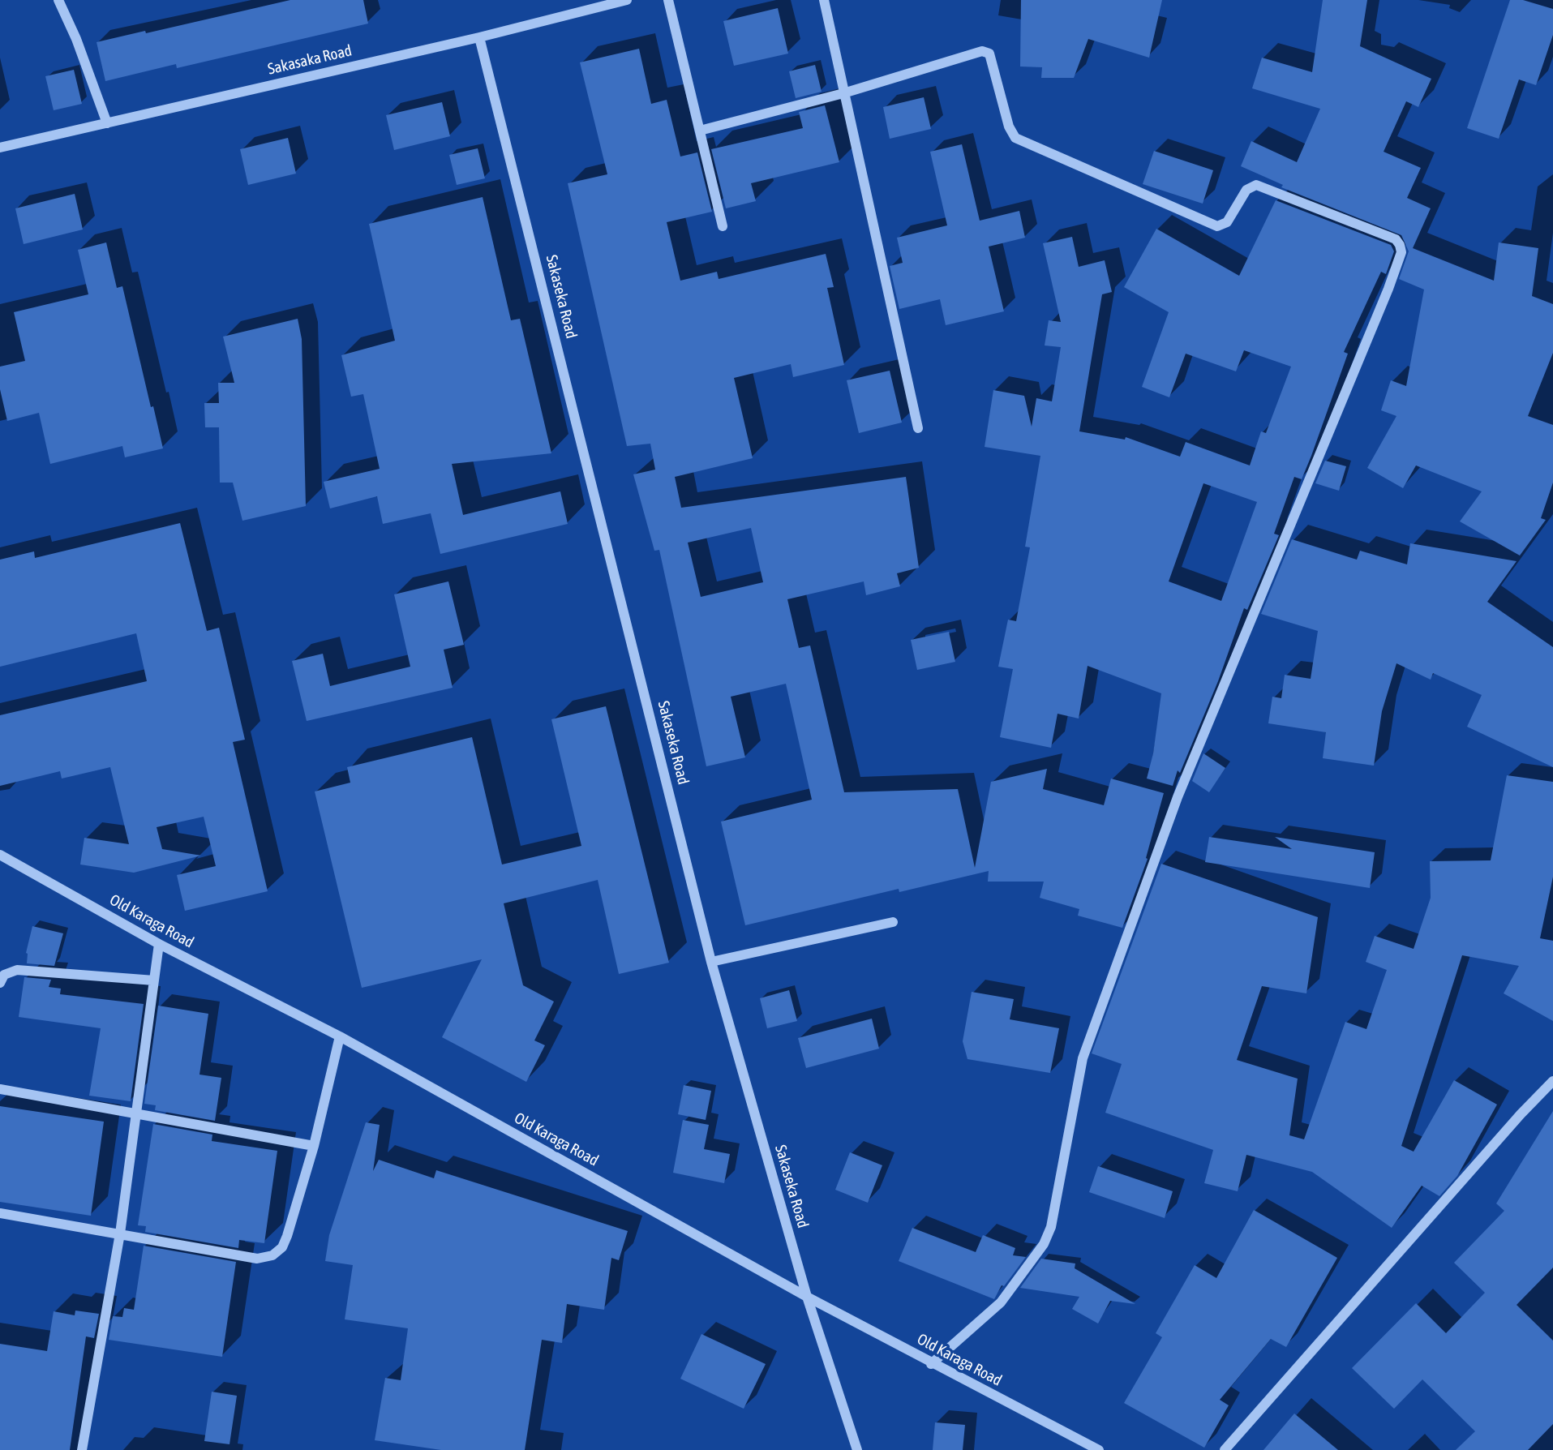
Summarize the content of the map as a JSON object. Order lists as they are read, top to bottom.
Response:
{
  "streets": {
    "street": ["Sakasaka Road", "Sakaseka Road", "Old Karaga Road"]
  },
  "crossings": [
    ["Sakasaka Road", "Sakaseka Road"],
    ["Sakaseka Road", "Old Karaga Road"]
  ]
}
